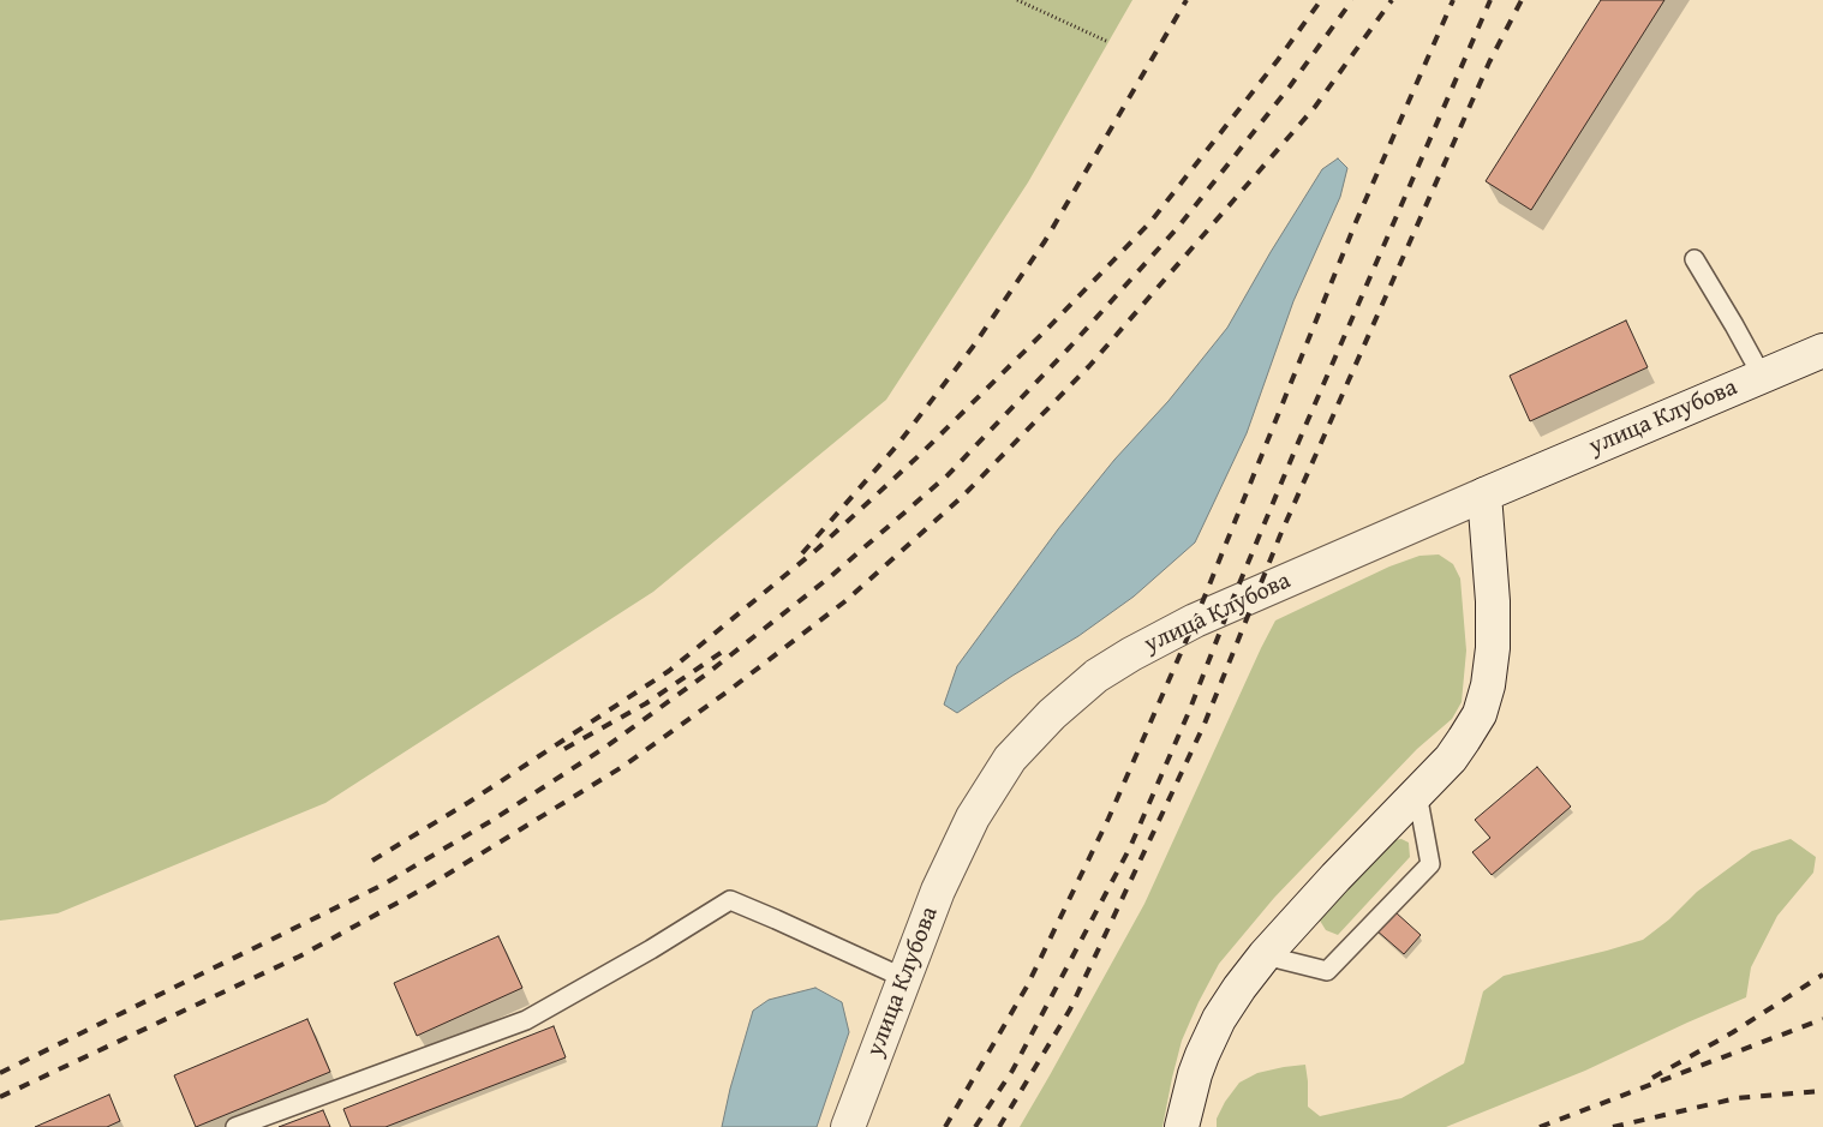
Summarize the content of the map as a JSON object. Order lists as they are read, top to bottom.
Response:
{
  "streets": {
    "main road": ["улица Клубова"]
  }
}
